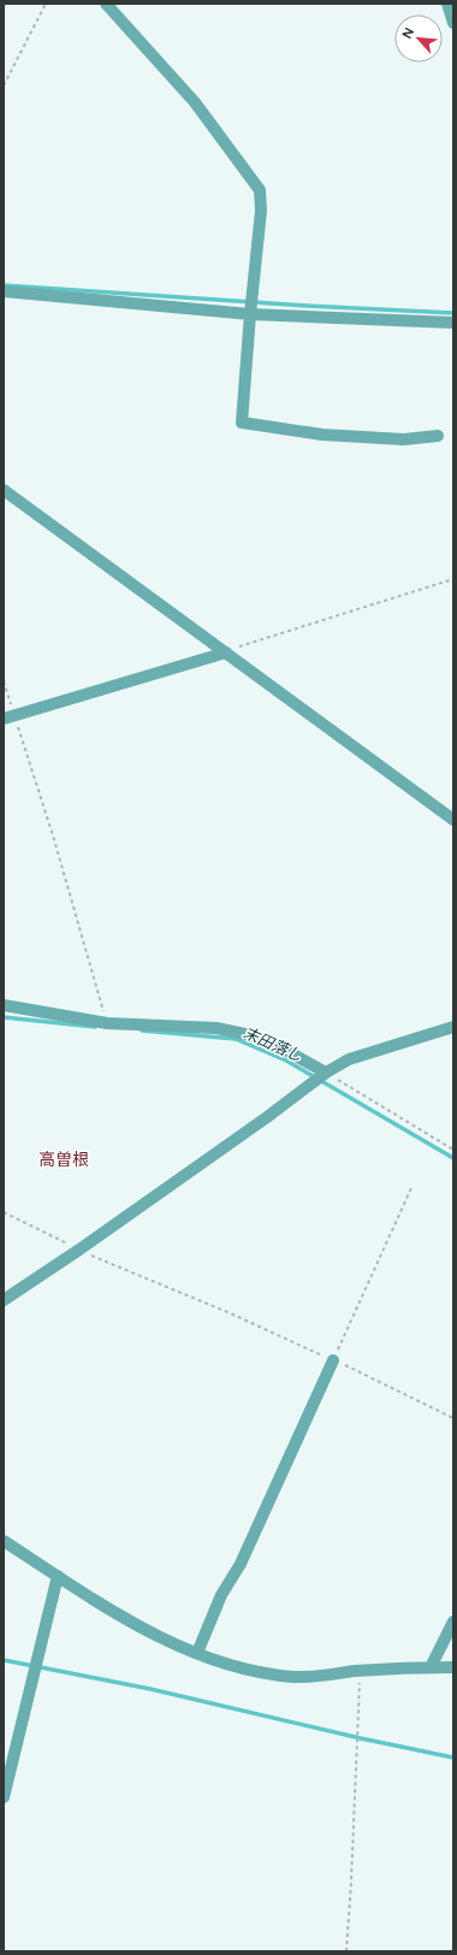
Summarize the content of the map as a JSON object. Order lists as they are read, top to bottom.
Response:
{
  "districts": ["高曽根"],
  "water": ["末田落し"],
  "north": "top left"
}
